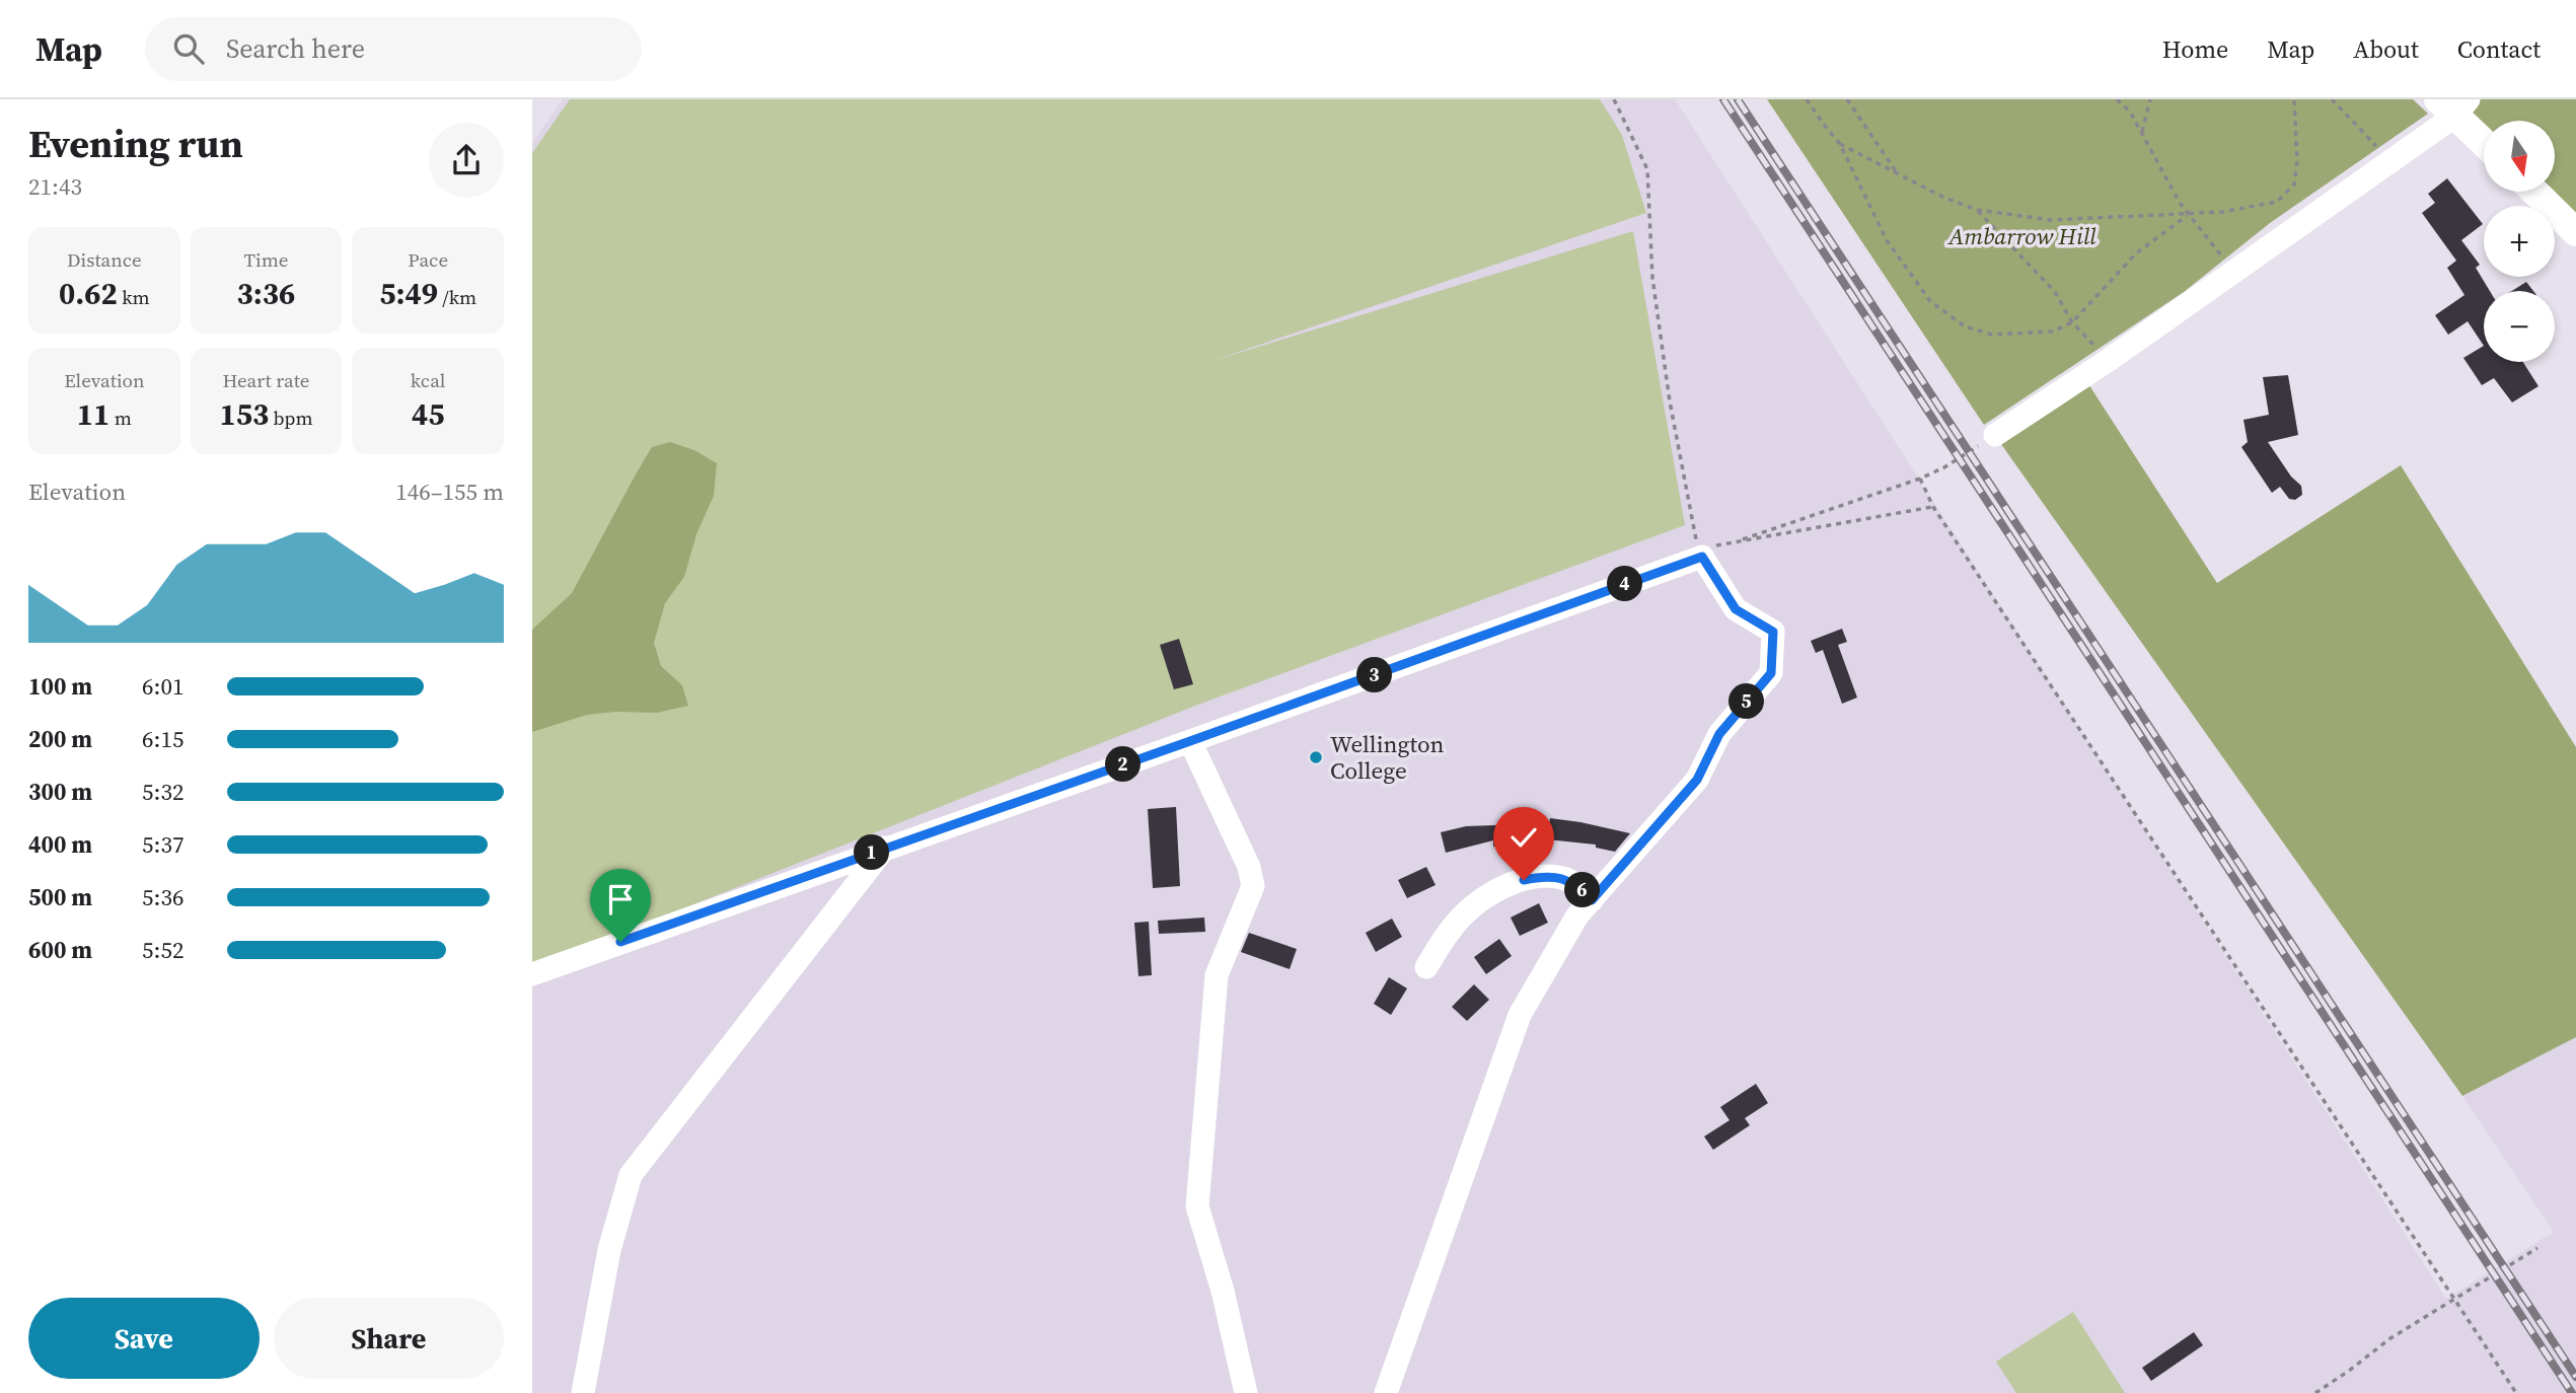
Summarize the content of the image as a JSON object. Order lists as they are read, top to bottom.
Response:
{
  "parks": ["Ambarrow Hill"],
  "places": ["Wellington College"],
  "north": "bottom",
  "page": {
    "header": "Map",
    "search": "Search here",
    "nav": [
      "Home",
      "Map",
      "About",
      "Contact"
    ],
    "heading": ["Evening run", "21:43"],
    "map_buttons": ["+", "−"],
    "stats": [
      ["Distance", "0.62 km"],
      ["Time", "3:36"],
      ["Pace", "5:49 /km"],
      ["Elevation", "11 m"],
      ["Heart rate", "153 bpm"],
      ["kcal", "45"]
    ],
    "chart": ["Elevation", "146–155 m"],
    "pins": [
      "4",
      "3",
      "5",
      "2",
      "1",
      "6"
    ],
    "list": [
      {
        "name": "100 m",
        "note": "6:01"
      },
      {
        "name": "200 m",
        "note": "6:15"
      },
      {
        "name": "300 m",
        "note": "5:32"
      },
      {
        "name": "400 m",
        "note": "5:37"
      },
      {
        "name": "500 m",
        "note": "5:36"
      },
      {
        "name": "600 m",
        "note": "5:52"
      }
    ],
    "buttons": ["Save", "Share"]
  }
}
